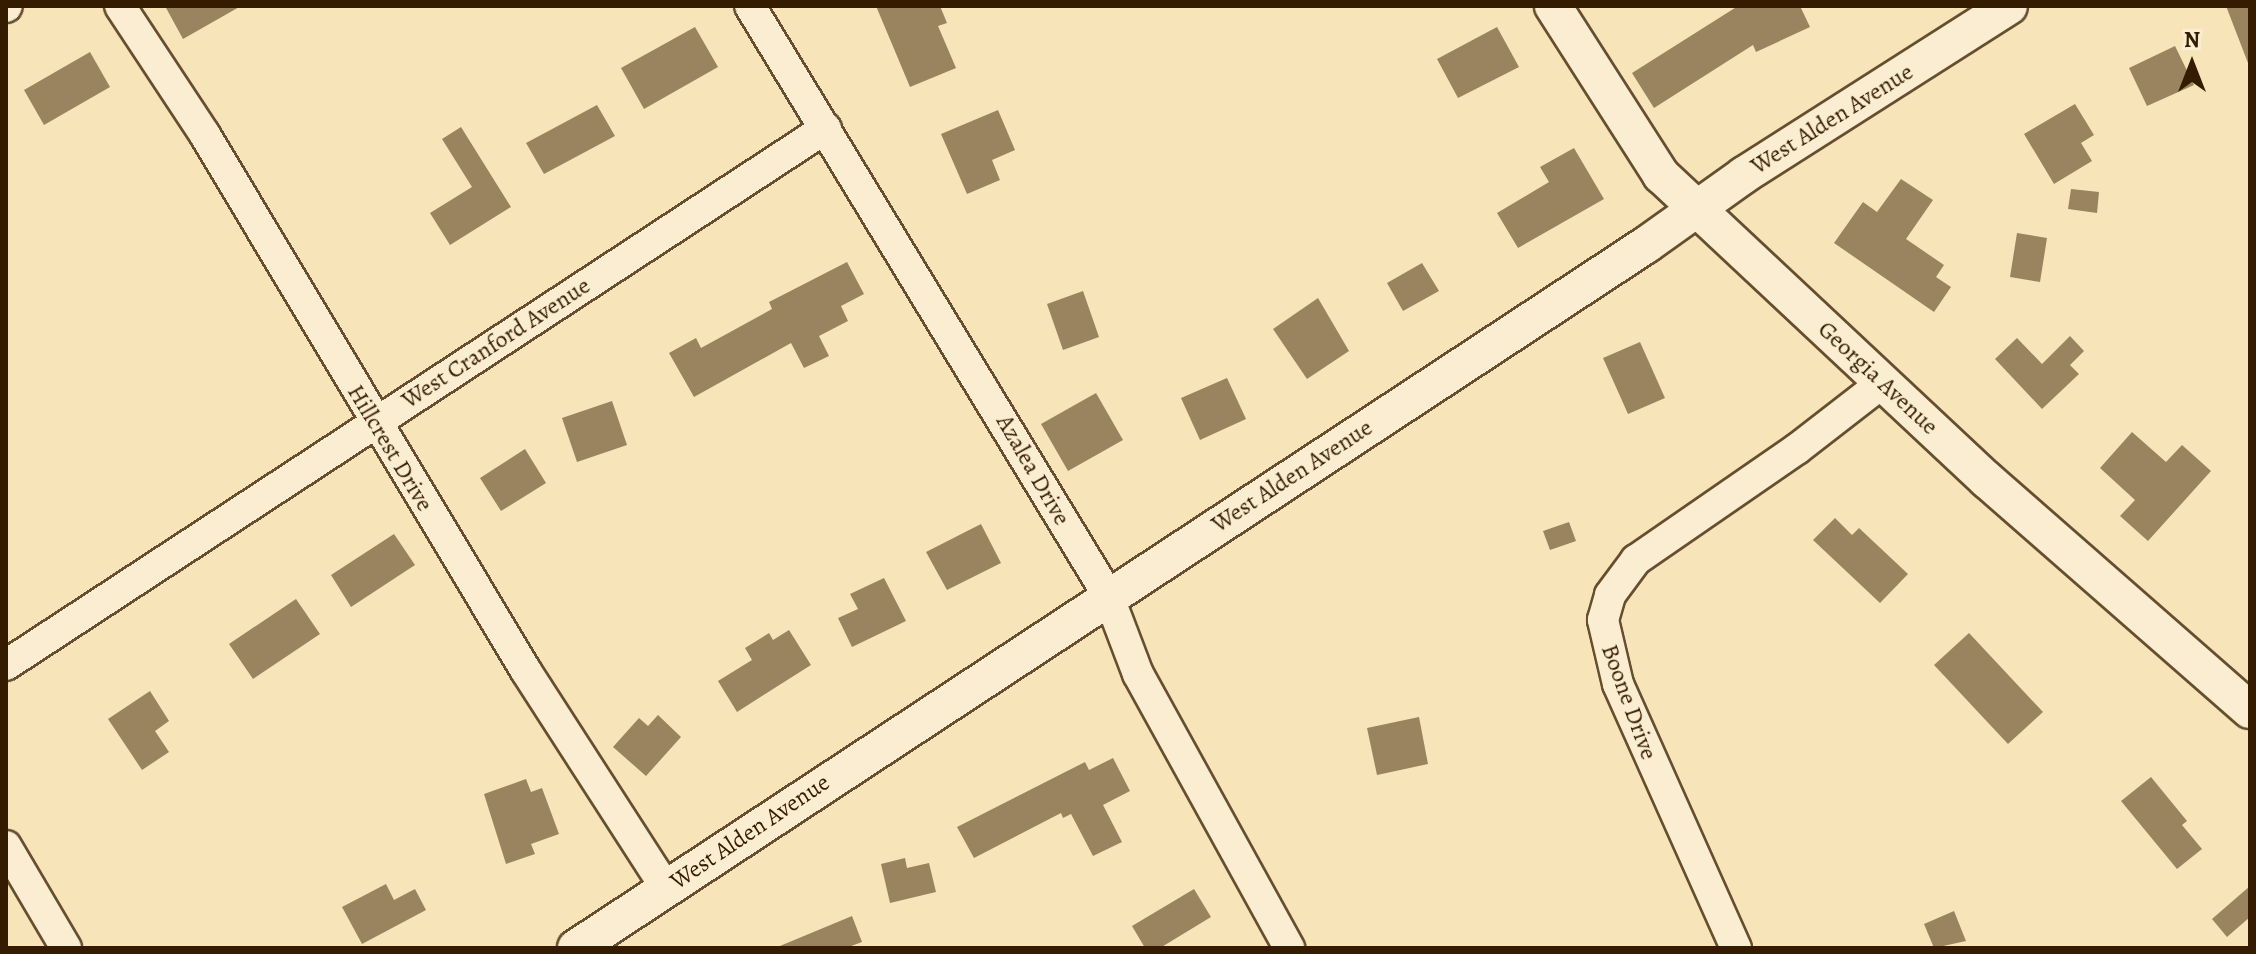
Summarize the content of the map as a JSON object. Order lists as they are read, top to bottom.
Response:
{
  "streets": {
    "street": [
      "West Alden Avenue",
      "West Cranford Avenue",
      "Georgia Avenue",
      "Hillcrest Drive",
      "Azalea Drive",
      "Boone Drive"
    ]
  },
  "crossings": [
    ["West Alden Avenue", "Georgia Avenue"],
    ["West Alden Avenue", "Hillcrest Drive"],
    ["West Alden Avenue", "Azalea Drive"],
    ["West Cranford Avenue", "Hillcrest Drive"],
    ["West Cranford Avenue", "Azalea Drive"],
    ["Georgia Avenue", "Boone Drive"]
  ],
  "north": "top"
}
